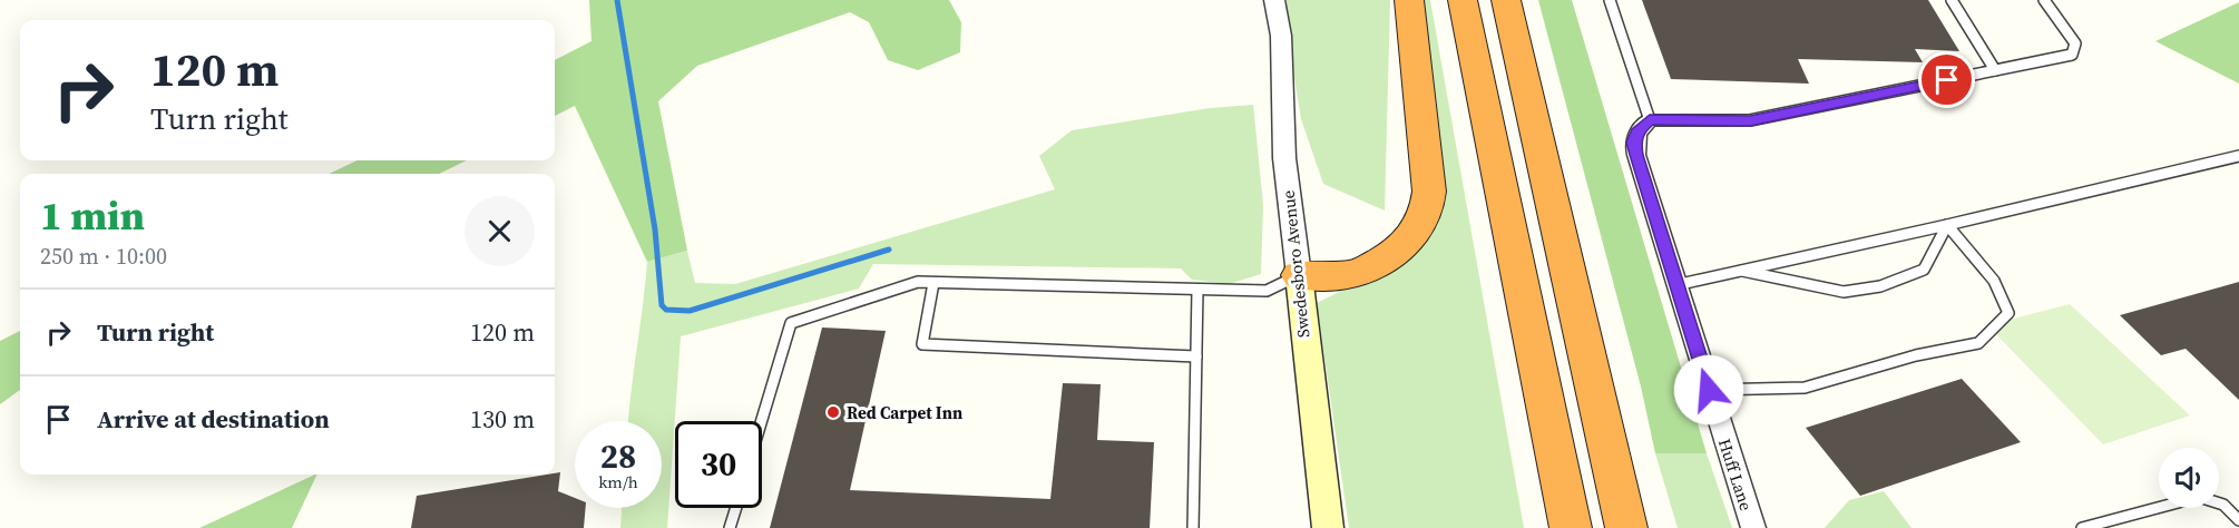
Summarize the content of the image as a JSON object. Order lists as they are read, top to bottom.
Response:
{
  "streets": {
    "main road": ["Swedesboro Avenue"],
    "street": ["Huff Lane"]
  },
  "places": ["Red Carpet Inn"],
  "page": {
    "turn": ["120 m", "Turn right"],
    "heading": ["1 min", "250 m · 10:00"],
    "list": [
      {
        "name": "Turn right",
        "value": "120 m"
      },
      {
        "name": "Arrive at destination",
        "value": "130 m"
      }
    ],
    "speed": "28 km/h",
    "limit": "30"
  }
}
